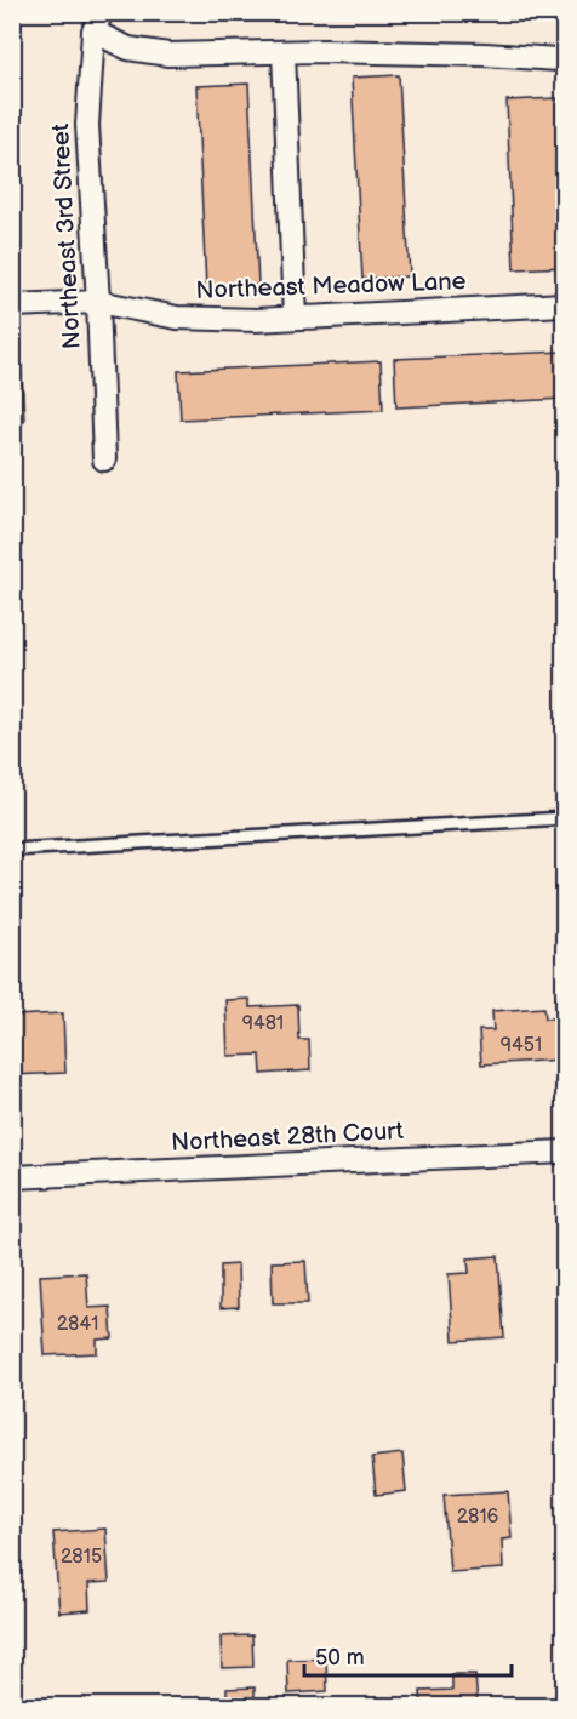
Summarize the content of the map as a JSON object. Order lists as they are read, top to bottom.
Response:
{
  "streets": {
    "street": ["Northeast 3rd Street", "Northeast Meadow Lane", "Northeast 28th Court"]
  },
  "crossings": [
    ["Northeast 3rd Street", "Northeast Meadow Lane"]
  ],
  "house_numbers": [
    "9481",
    "9451",
    "2841",
    "2816",
    "2815"
  ],
  "scale_bar": "50 m"
}
